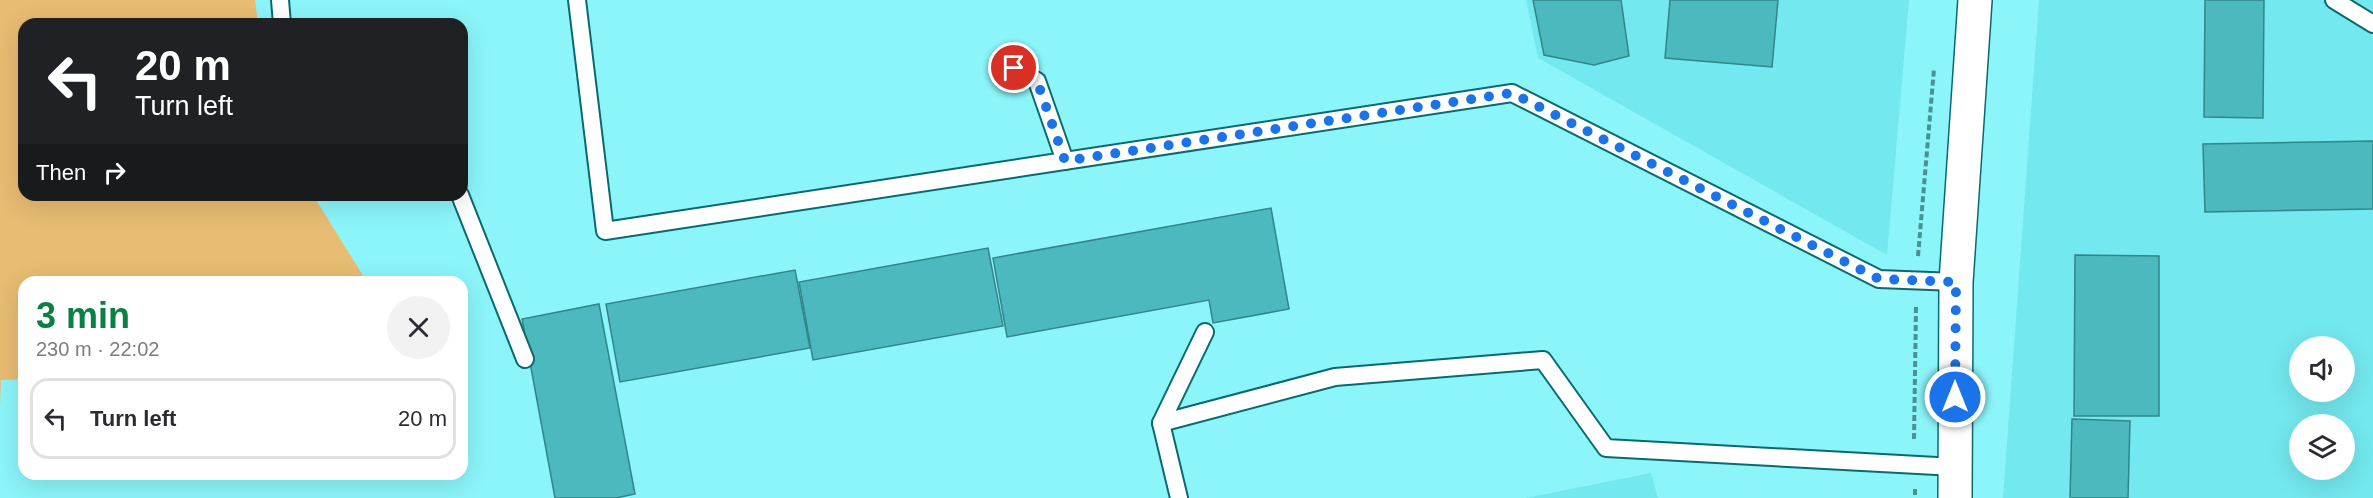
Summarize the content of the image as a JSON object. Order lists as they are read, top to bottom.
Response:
{
  "page": {
    "turn": ["20 m", "Turn left"],
    "then": "Then",
    "heading": ["3 min", "230 m · 22:02"],
    "list": [
      {
        "name": "Turn left",
        "value": "20 m"
      }
    ]
  }
}
